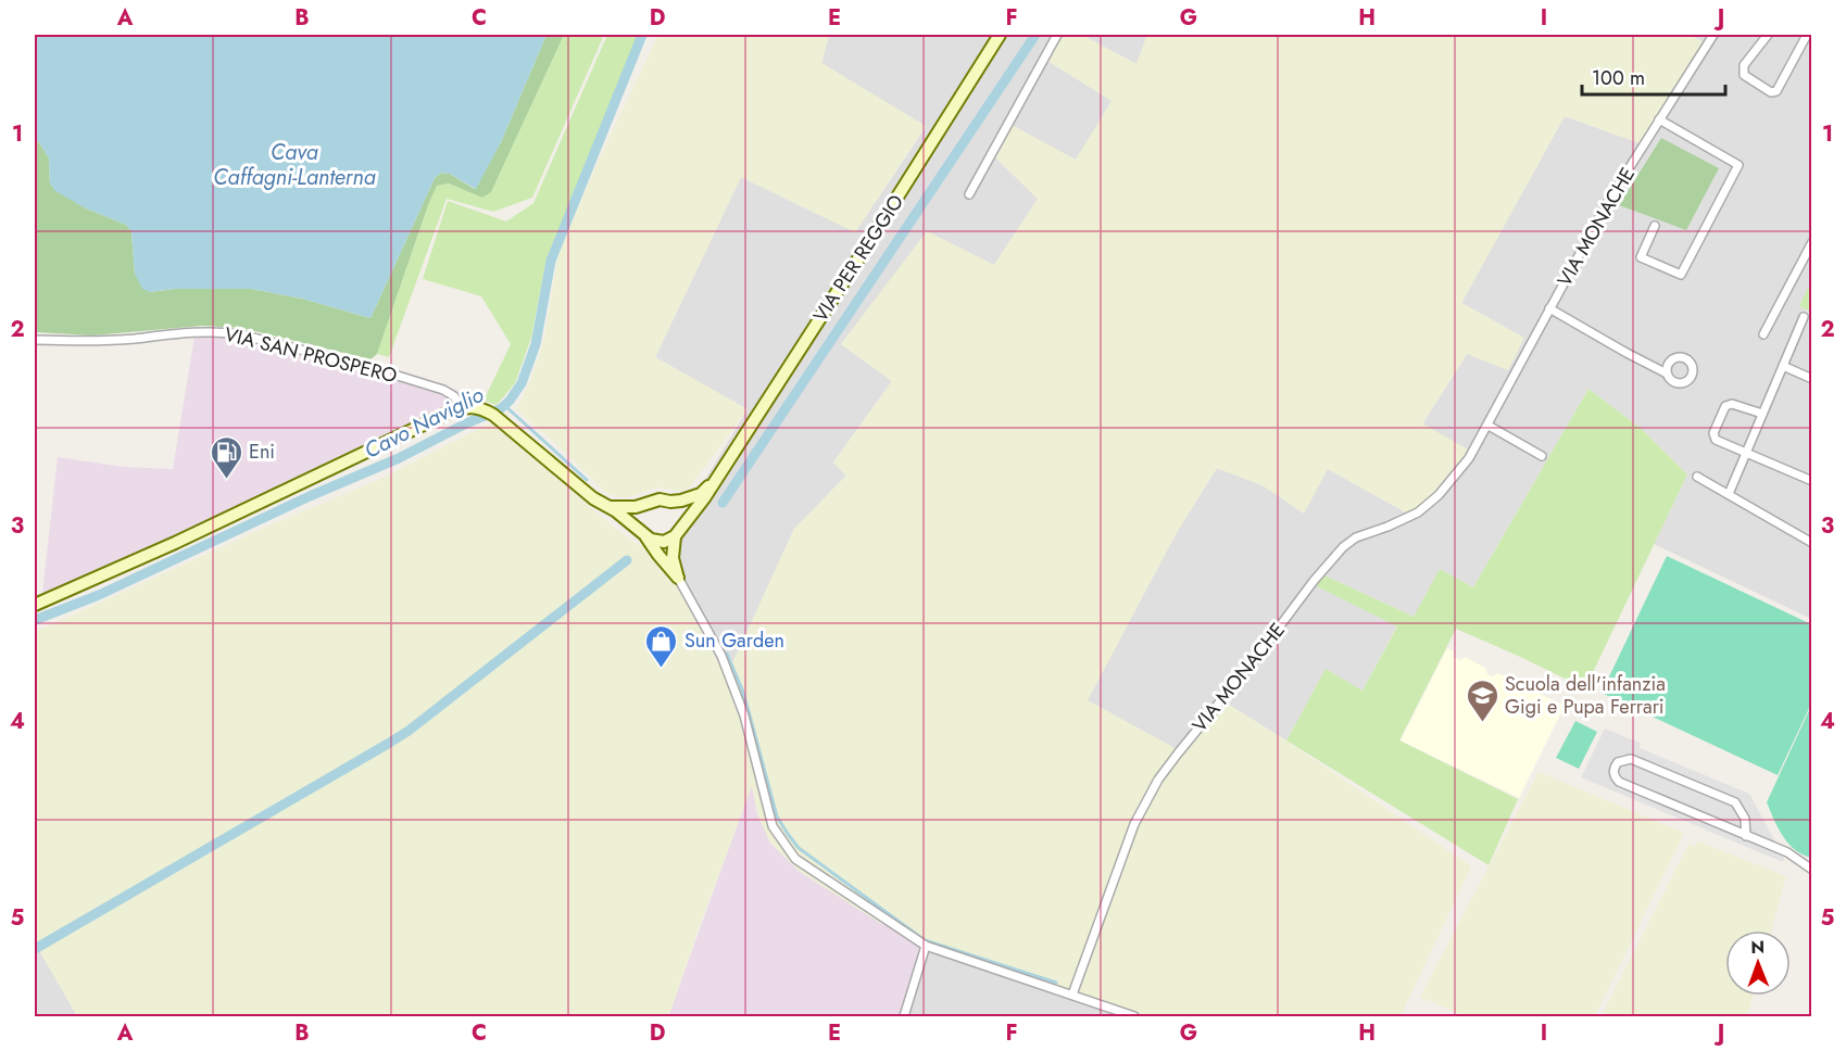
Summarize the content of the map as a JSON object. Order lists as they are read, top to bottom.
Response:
{
  "streets": {
    "main road": ["VIA PER REGGIO"],
    "street": ["VIA MONACHE", "VIA SAN PROSPERO"]
  },
  "water": ["Cava Caffagni-Lanterna", "Cavo Naviglio"],
  "places": {
    "fuel station": ["Eni"],
    "shop": ["Sun Garden"],
    "school or university": ["Scuola dell'infanzia Gigi e Pupa Ferrari"]
  },
  "scale_bar": "100 m",
  "north": "top",
  "grid": {
    "columns": [
      "A",
      "B",
      "C",
      "D",
      "E",
      "F",
      "G",
      "H",
      "I",
      "J"
    ],
    "rows": [
      "1",
      "2",
      "3",
      "4",
      "5"
    ]
  }
}
